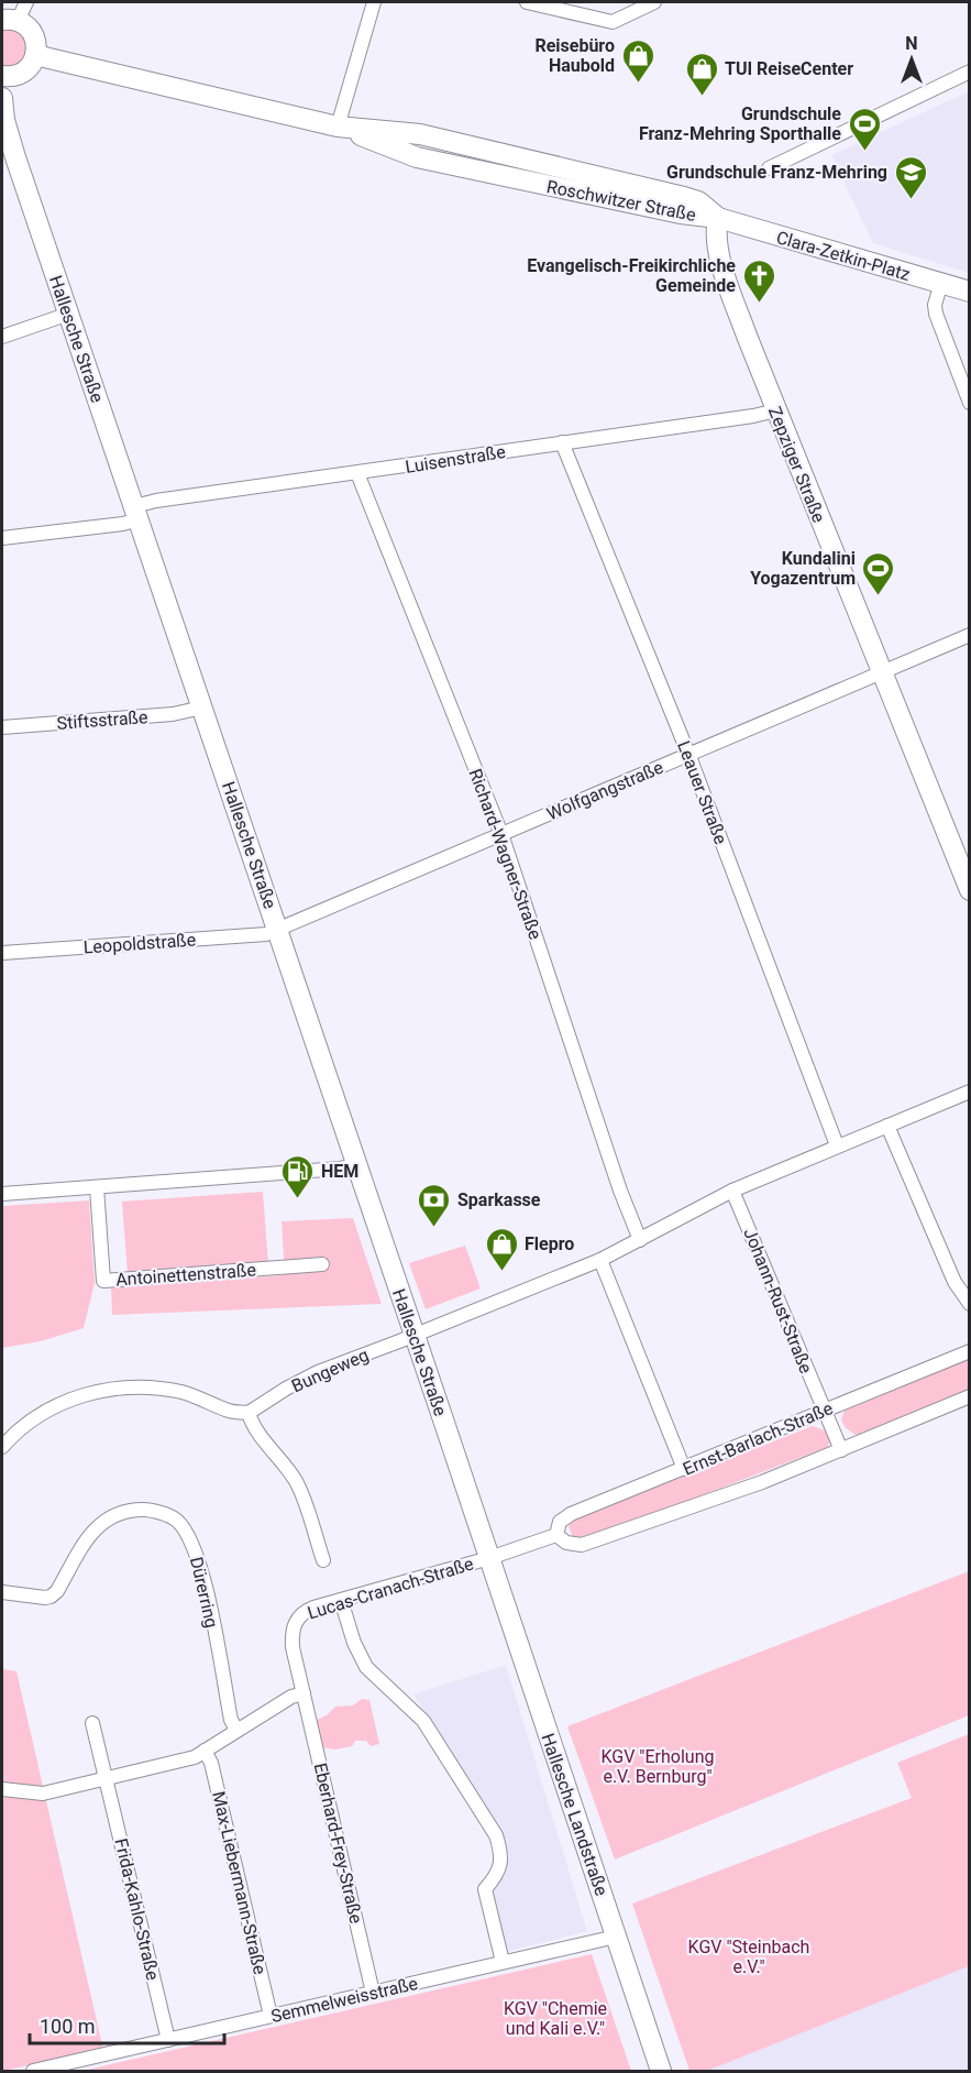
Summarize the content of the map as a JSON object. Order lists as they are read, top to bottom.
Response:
{
  "streets": {
    "main road": [
      "Roschwitzer Straße",
      "Clara-Zetkin-Platz",
      "Hallesche Straße",
      "Zepziger Straße",
      "Hallesche Landstraße"
    ],
    "street": [
      "Luisenstraße",
      "Stiftsstraße",
      "Wolfgangstraße",
      "Leauer Straße",
      "Richard-Wagner-Straße",
      "Leopoldstraße",
      "Antoinettenstraße",
      "Johann-Rust-Straße",
      "Bungeweg",
      "Ernst-Barlach-Straße",
      "Lucas-Cranach-Straße",
      "Dürerring",
      "Eberhard-Frey-Straße",
      "Max-Liebermann-Straße",
      "Frida-Kahlo-Straße",
      "Semmelweisstraße"
    ]
  },
  "crossings": [
    ["Roschwitzer Straße", "Clara-Zetkin-Platz"],
    ["Roschwitzer Straße", "Zepziger Straße"],
    ["Clara-Zetkin-Platz", "Zepziger Straße"],
    ["Hallesche Straße", "Luisenstraße"],
    ["Hallesche Straße", "Stiftsstraße"],
    ["Hallesche Straße", "Wolfgangstraße"],
    ["Hallesche Straße", "Leopoldstraße"],
    ["Hallesche Straße", "Bungeweg"],
    ["Hallesche Straße", "Lucas-Cranach-Straße"],
    ["Hallesche Straße", "Hallesche Landstraße"],
    ["Luisenstraße", "Zepziger Straße"],
    ["Luisenstraße", "Leauer Straße"],
    ["Luisenstraße", "Richard-Wagner-Straße"],
    ["Zepziger Straße", "Wolfgangstraße"],
    ["Wolfgangstraße", "Leauer Straße"],
    ["Wolfgangstraße", "Richard-Wagner-Straße"],
    ["Wolfgangstraße", "Leopoldstraße"],
    ["Johann-Rust-Straße", "Ernst-Barlach-Straße"],
    ["Lucas-Cranach-Straße", "Hallesche Landstraße"],
    ["Lucas-Cranach-Straße", "Eberhard-Frey-Straße"],
    ["Hallesche Landstraße", "Semmelweisstraße"],
    ["Eberhard-Frey-Straße", "Semmelweisstraße"],
    ["Max-Liebermann-Straße", "Semmelweisstraße"],
    ["Frida-Kahlo-Straße", "Semmelweisstraße"]
  ],
  "parks": ["KGV \"Erholung e.V. Bernburg\"", "KGV \"Steinbach e.V.\"", "KGV \"Chemie und Kali e.V.\""],
  "places": {
    "shop": ["Reisebüro Haubold", "TUI ReiseCenter", "Flepro"],
    "sports": ["Grundschule Franz-Mehring Sporthalle", "Kundalini Yogazentrum"],
    "school or university": ["Grundschule Franz-Mehring"],
    "church": ["Evangelisch-Freikirchliche Gemeinde"],
    "fuel station": ["HEM"],
    "bank": ["Sparkasse"]
  },
  "scale_bar": "100 m",
  "north": "top"
}
